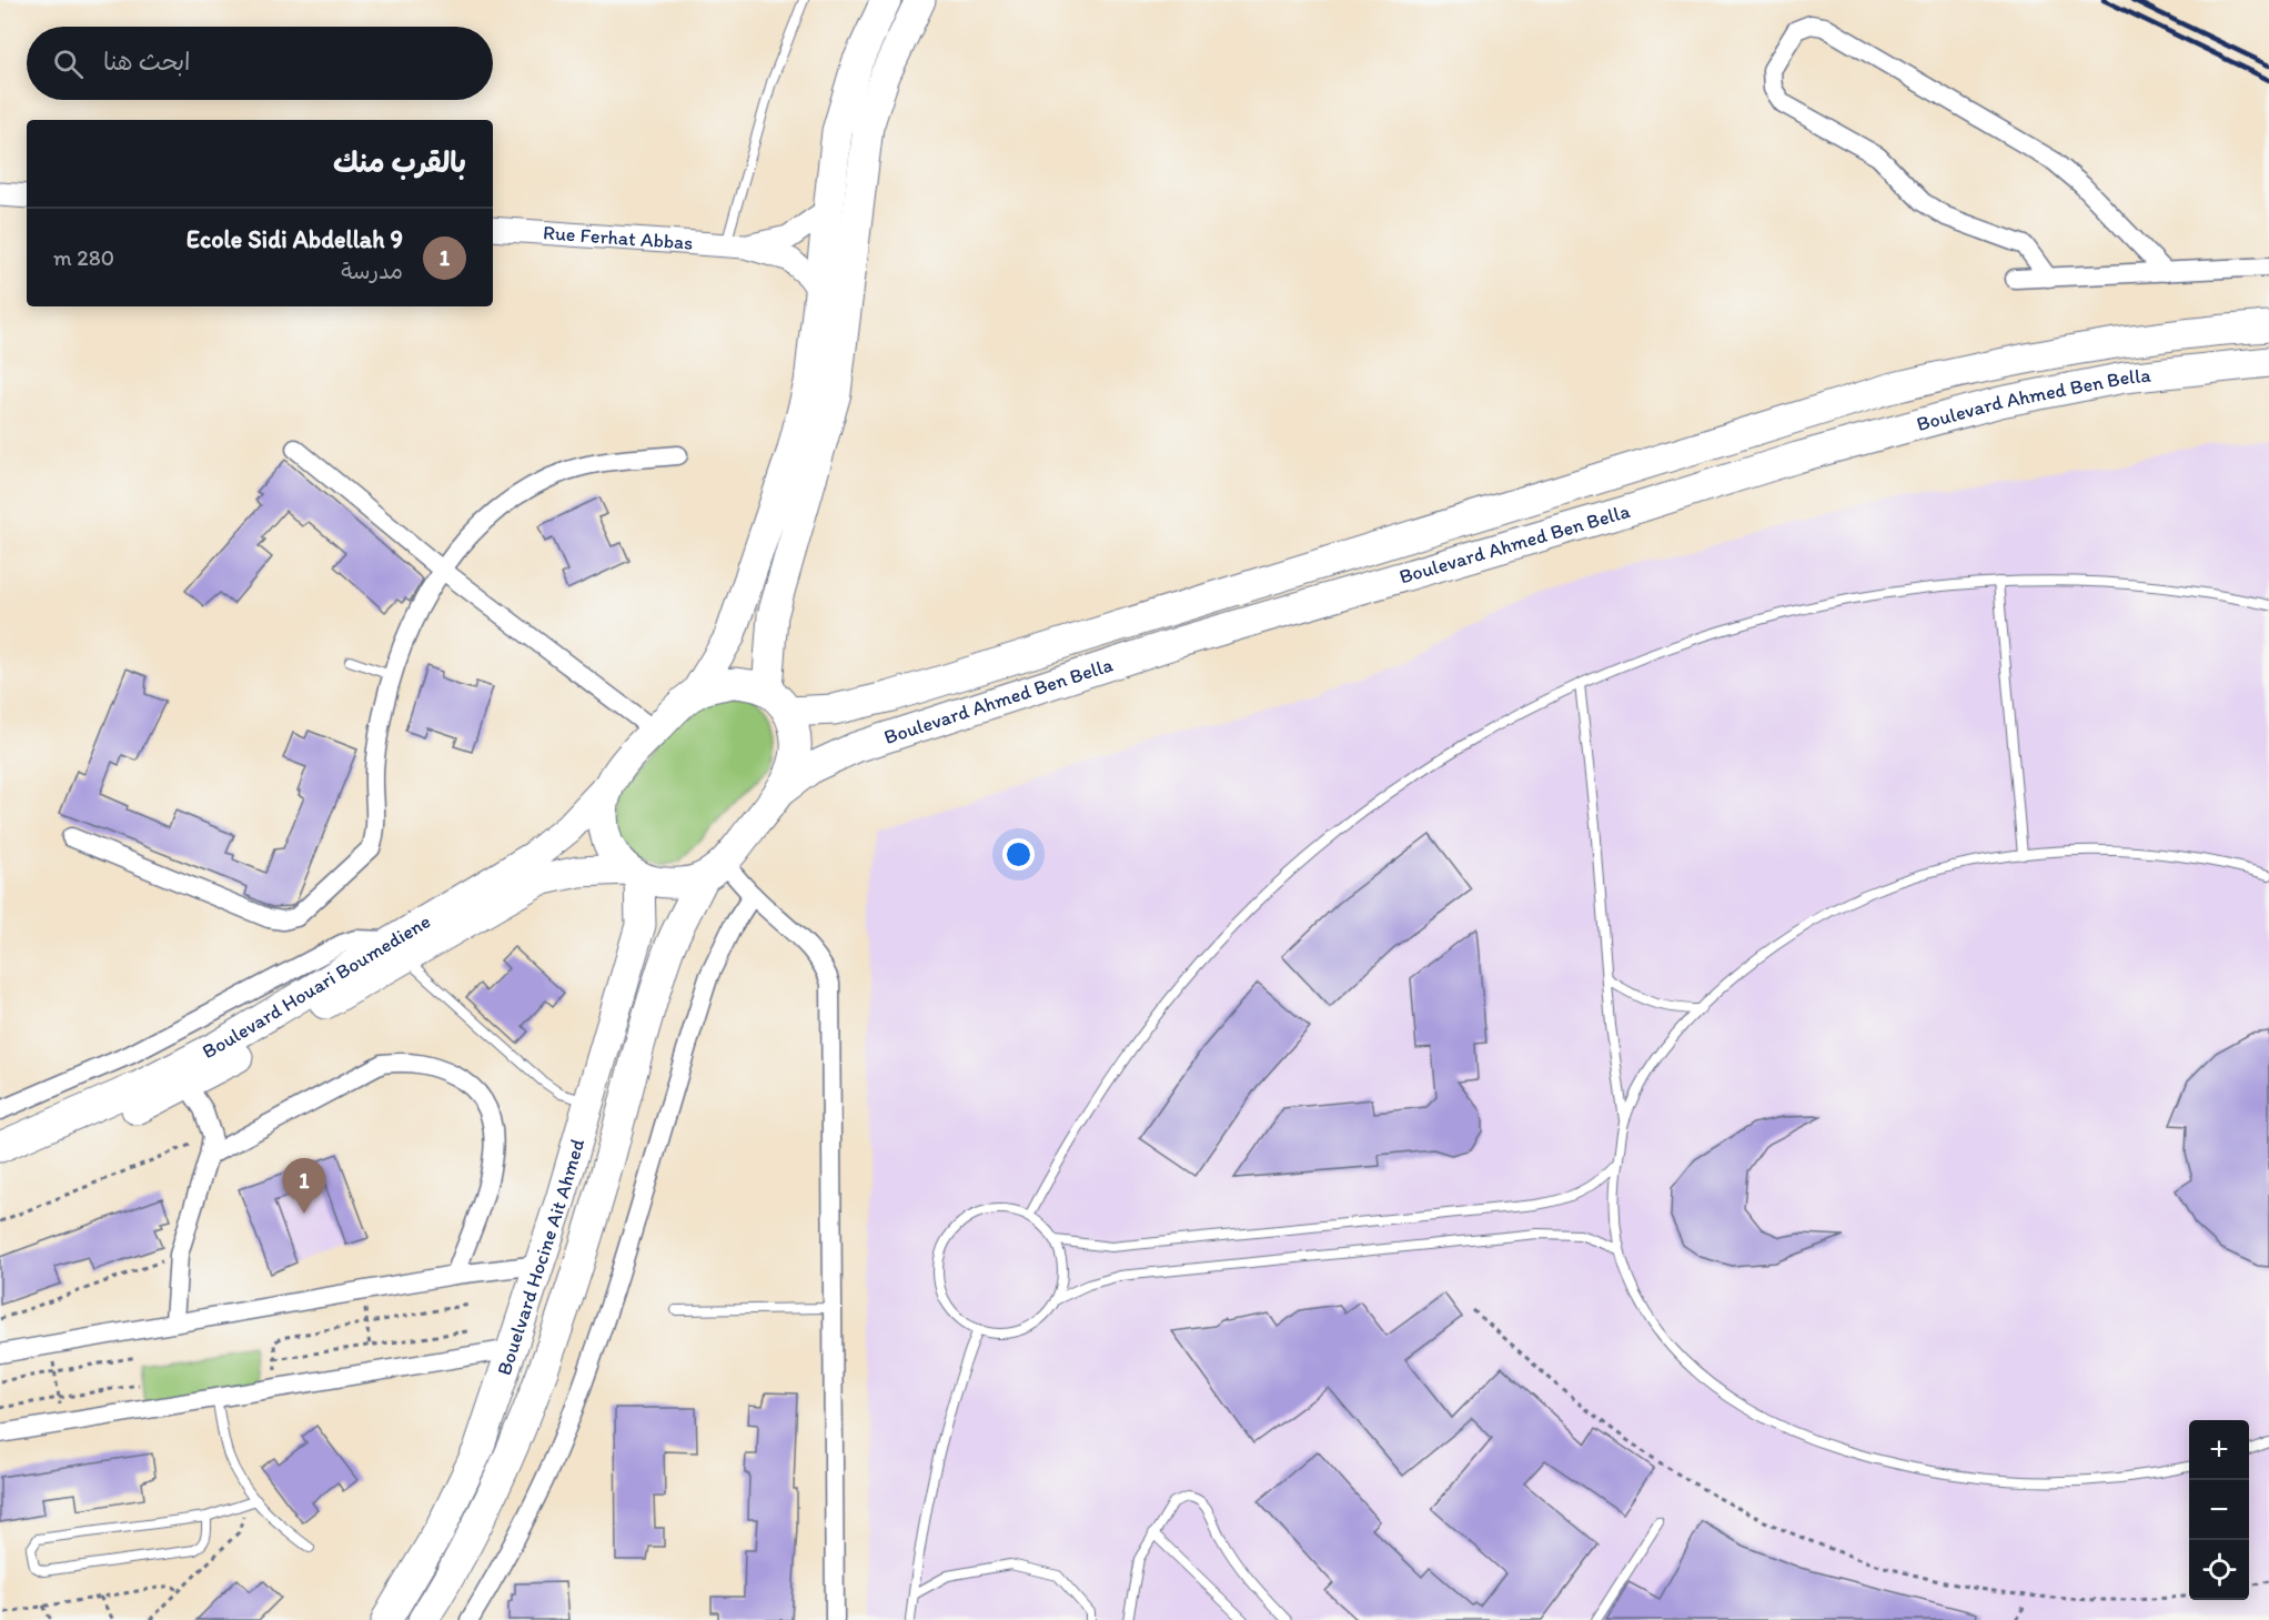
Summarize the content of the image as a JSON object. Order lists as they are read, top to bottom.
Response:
{
  "streets": {
    "main road": ["Boulevard Ahmed Ben Bella", "Boulevard Houari Boumediene", "Bouelvard Hocine Ait Ahmed"],
    "street": ["Rue Ferhat Abbas"]
  },
  "crossings": [
    ["Boulevard Ahmed Ben Bella", "Boulevard Houari Boumediene"],
    ["Boulevard Ahmed Ben Bella", "Bouelvard Hocine Ait Ahmed"],
    ["Boulevard Houari Boumediene", "Bouelvard Hocine Ait Ahmed"]
  ],
  "page": {
    "search": "ابحث هنا",
    "heading": "بالقرب منك",
    "list": [
      {
        "mark": "1",
        "name": "Ecole Sidi Abdellah 9",
        "note": "مدرسة",
        "value": "280 m"
      }
    ],
    "pins": "1",
    "map_buttons": ["+", "−"]
  }
}
